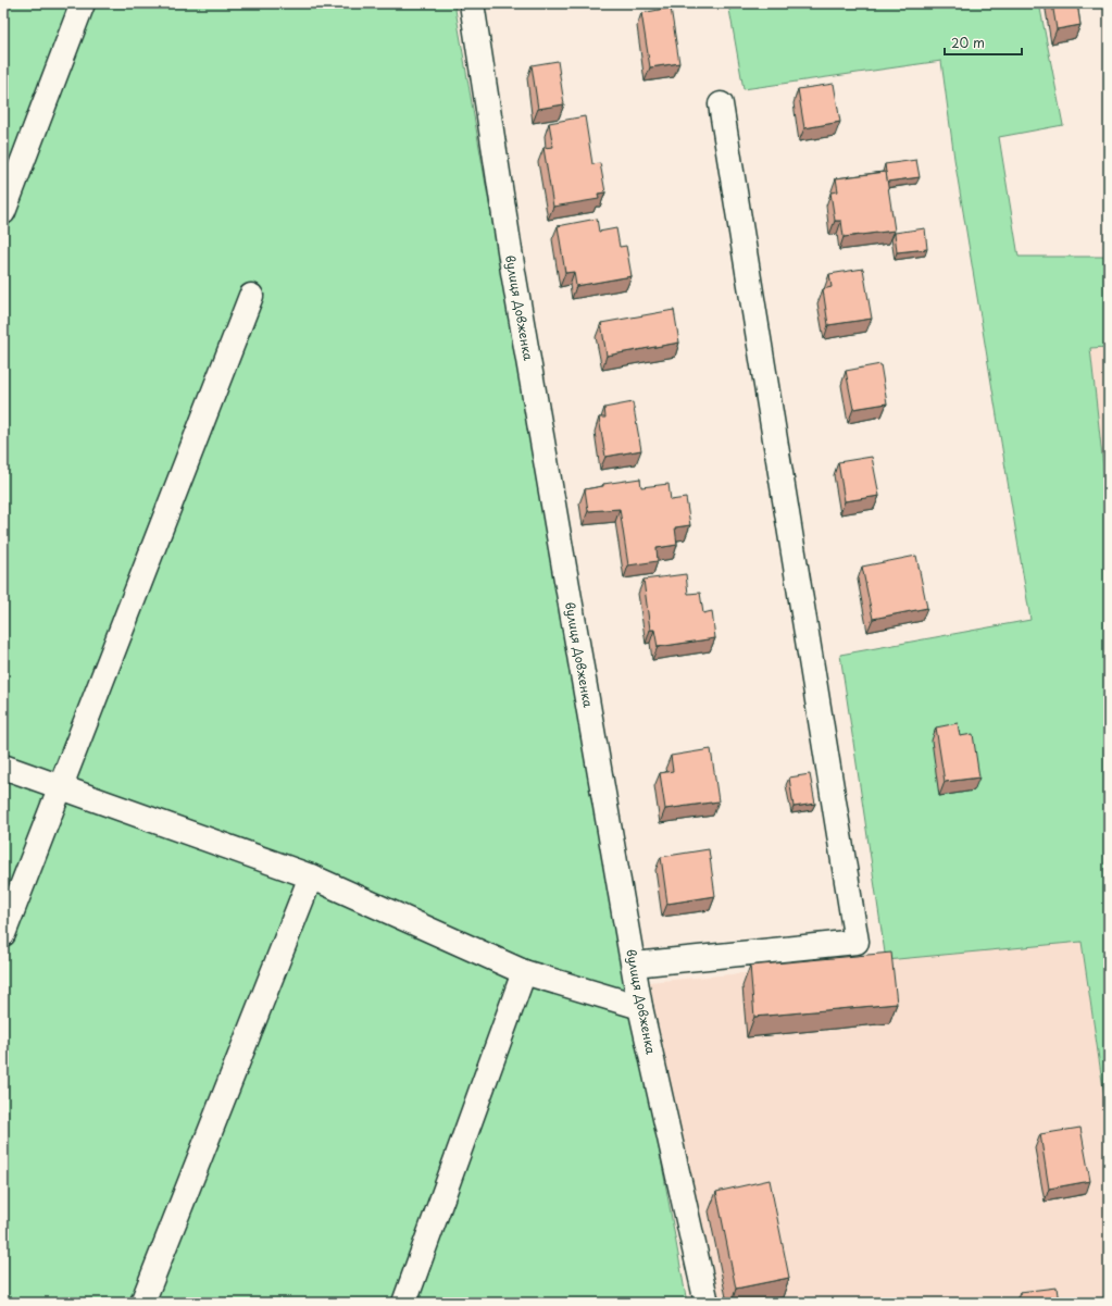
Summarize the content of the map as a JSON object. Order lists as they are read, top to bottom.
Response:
{
  "streets": {
    "street": ["вулиця Довженка"]
  },
  "scale_bar": "20 m"
}
